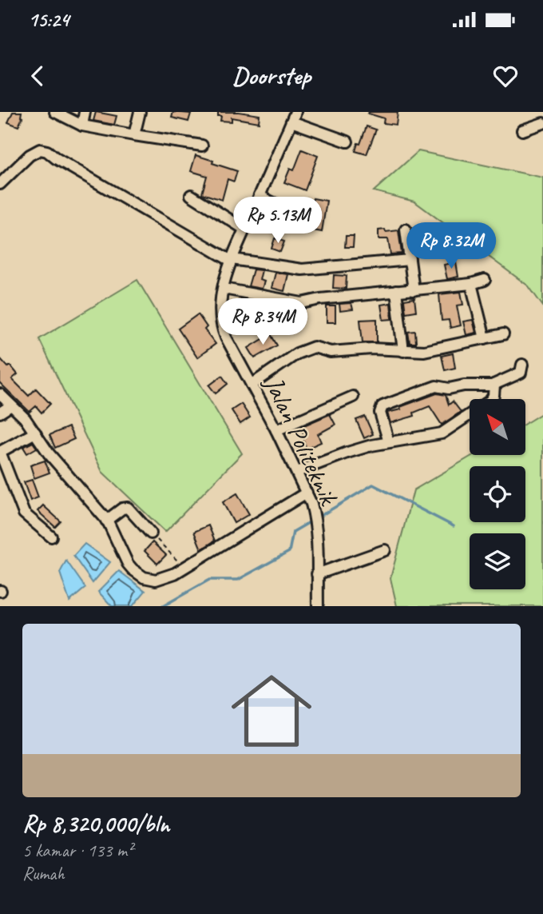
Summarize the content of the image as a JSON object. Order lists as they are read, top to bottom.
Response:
{
  "streets": {
    "street": ["Jalan Politeknik"]
  },
  "north": "top left",
  "page": {
    "status": "15:24",
    "header": "Doorstep",
    "price": ["Rp 5.13M", "Rp 8.32M", "Rp 8.34M"],
    "list": [
      {
        "name": "Rp 8,320,000/bln",
        "note": "5 kamar · 133 m² · Rumah"
      }
    ]
  }
}
